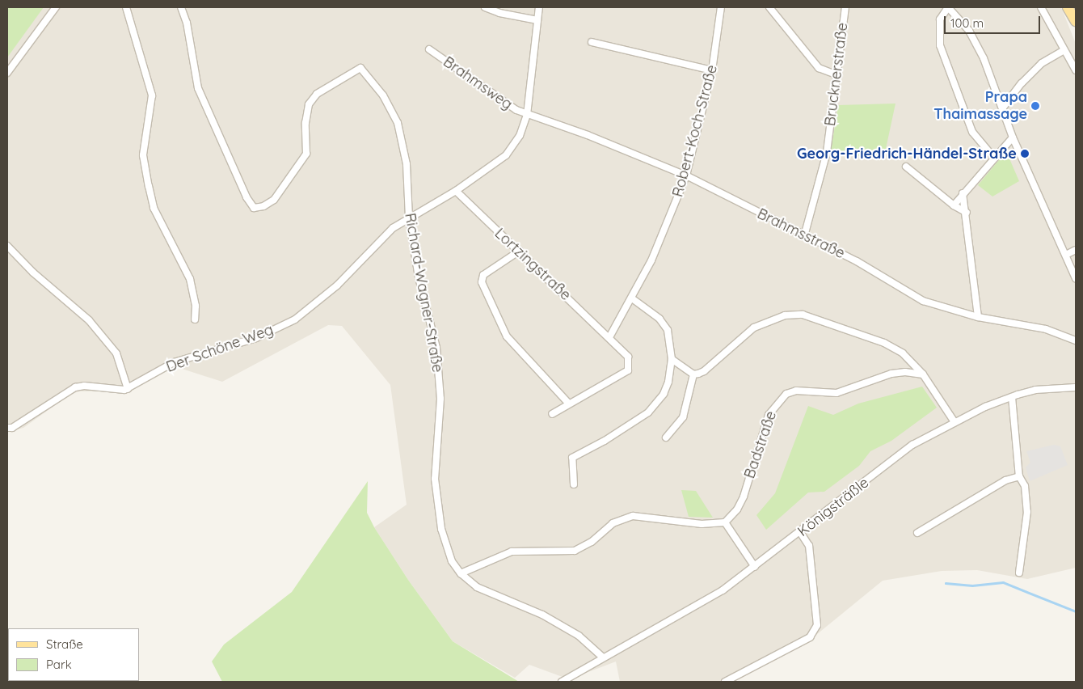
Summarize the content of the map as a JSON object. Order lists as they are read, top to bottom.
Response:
{
  "streets": {
    "street": [
      "Brucknerstraße",
      "Brahmsweg",
      "Robert-Koch-Straße",
      "Brahmsstraße",
      "Lortzingstraße",
      "Richard-Wagner-Straße",
      "Der Schöne Weg",
      "Badstraße",
      "Königsträßle"
    ]
  },
  "crossings": [
    ["Brucknerstraße", "Brahmsstraße"],
    ["Brahmsweg", "Brahmsstraße"],
    ["Brahmsweg", "Der Schöne Weg"],
    ["Robert-Koch-Straße", "Brahmsstraße"],
    ["Robert-Koch-Straße", "Lortzingstraße"],
    ["Brahmsstraße", "Der Schöne Weg"],
    ["Lortzingstraße", "Der Schöne Weg"],
    ["Richard-Wagner-Straße", "Der Schöne Weg"],
    ["Richard-Wagner-Straße", "Königsträßle"]
  ],
  "places": ["Prapa Thaimassage", "Georg-Friedrich-Händel-Straße"],
  "legend": ["Straße", "Park"],
  "scale_bar": "100 m"
}
